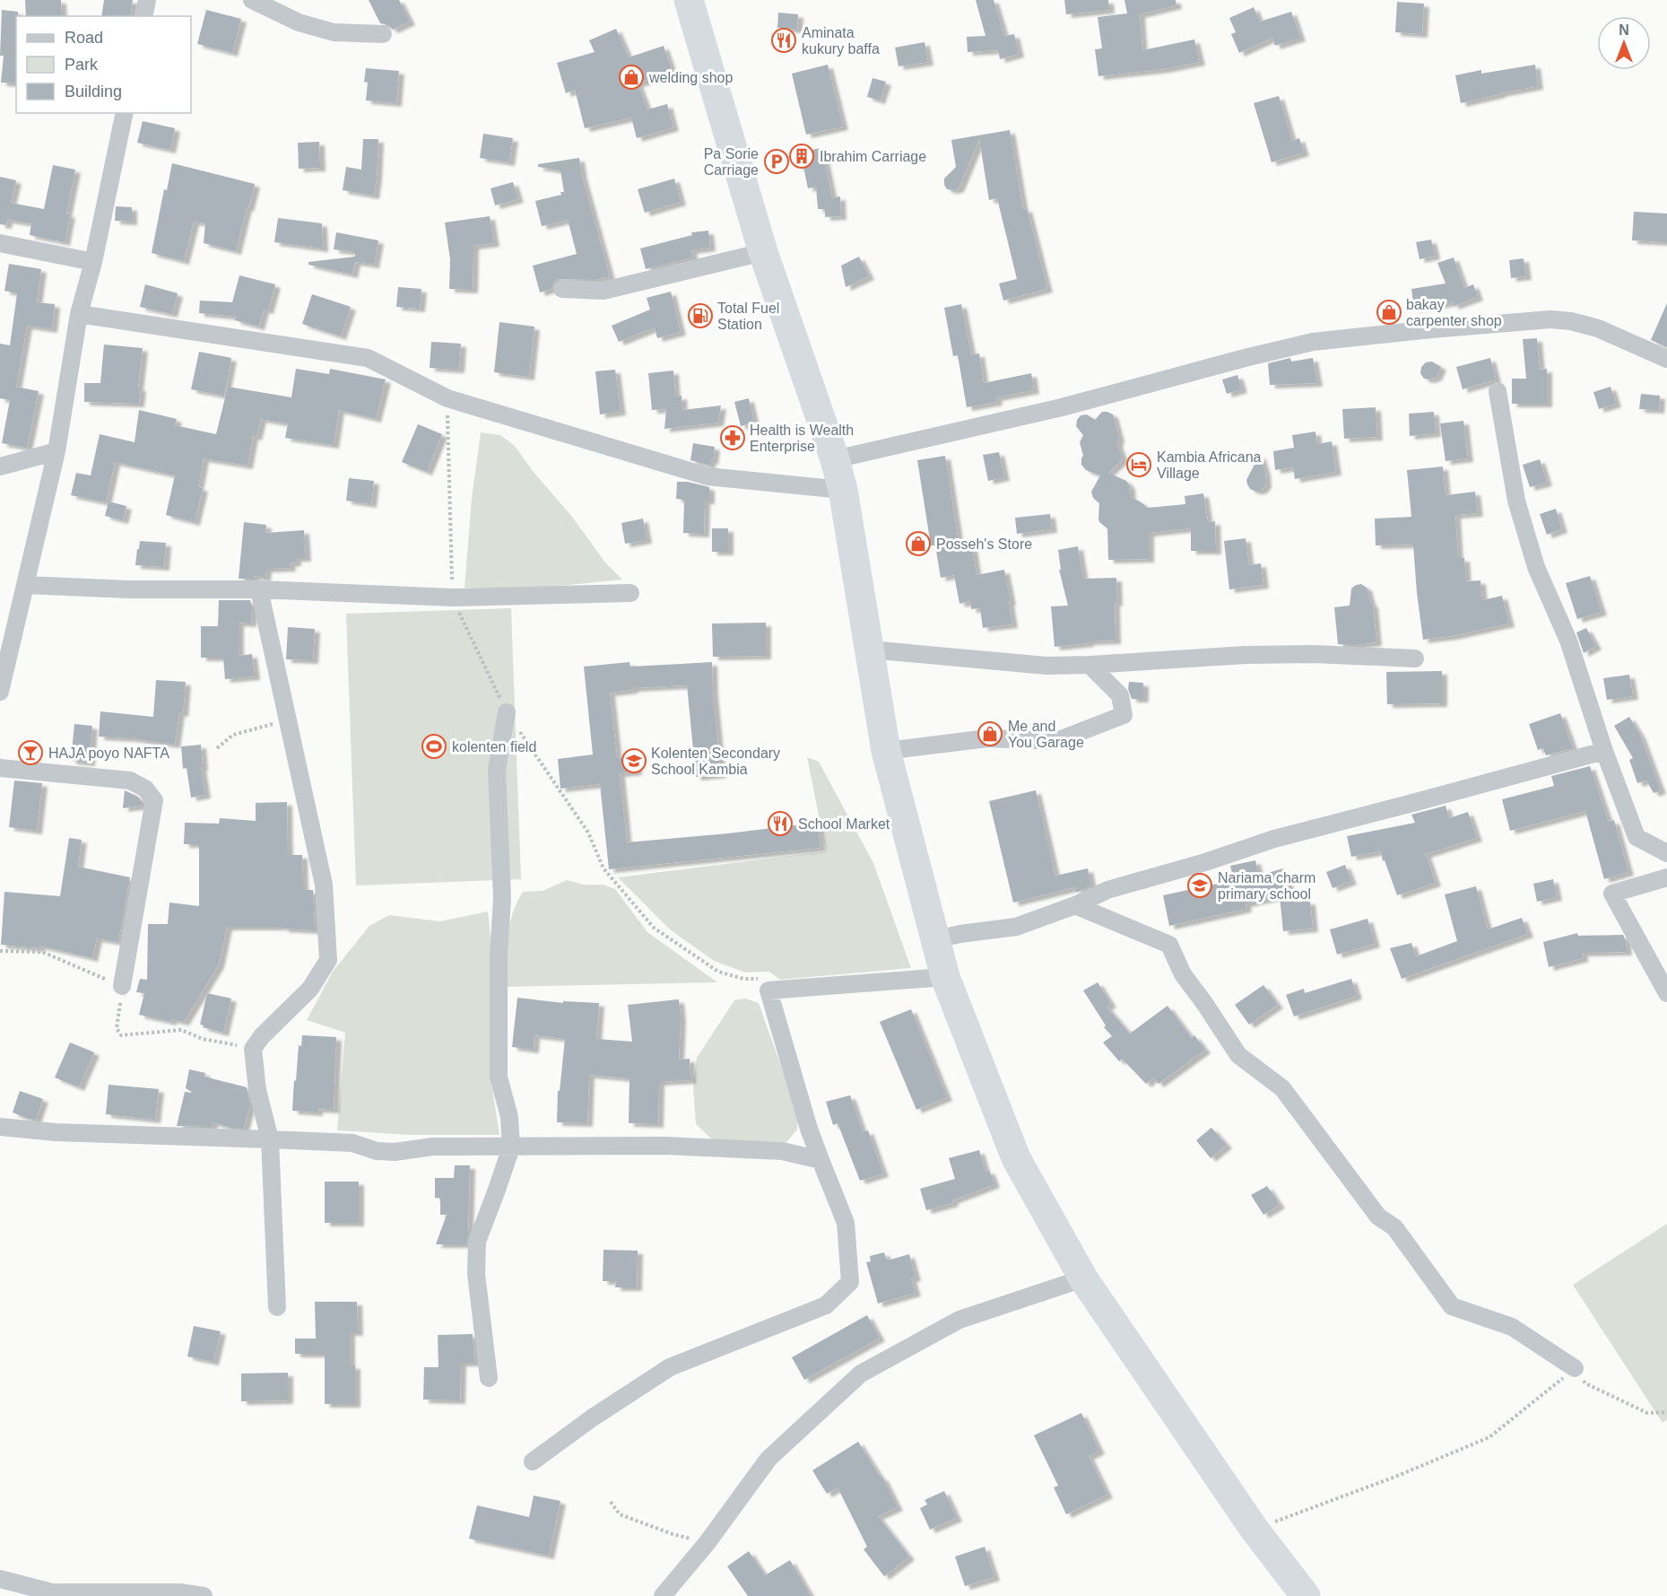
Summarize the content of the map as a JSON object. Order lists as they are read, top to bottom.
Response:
{
  "places": {
    "restaurant": ["Aminata kukury baffa", "School Market"],
    "shop": [
      "welding shop",
      "bakay carpenter shop",
      "Posseh's Store",
      "Me and You Garage"
    ],
    "building": ["Ibrahim Carriage"],
    "parking": ["Pa Sorie Carriage"],
    "fuel station": ["Total Fuel Station"],
    "pharmacy": ["Health is Wealth Enterprise"],
    "hotel": ["Kambia Africana Village"],
    "sports": ["kolenten field"],
    "bar": ["HAJA poyo NAFTA"],
    "school or university": ["Kolenten Secondary School Kambia", "Nariama charm primary school"]
  },
  "legend": ["Road", "Park", "Building"],
  "north": "top"
}
